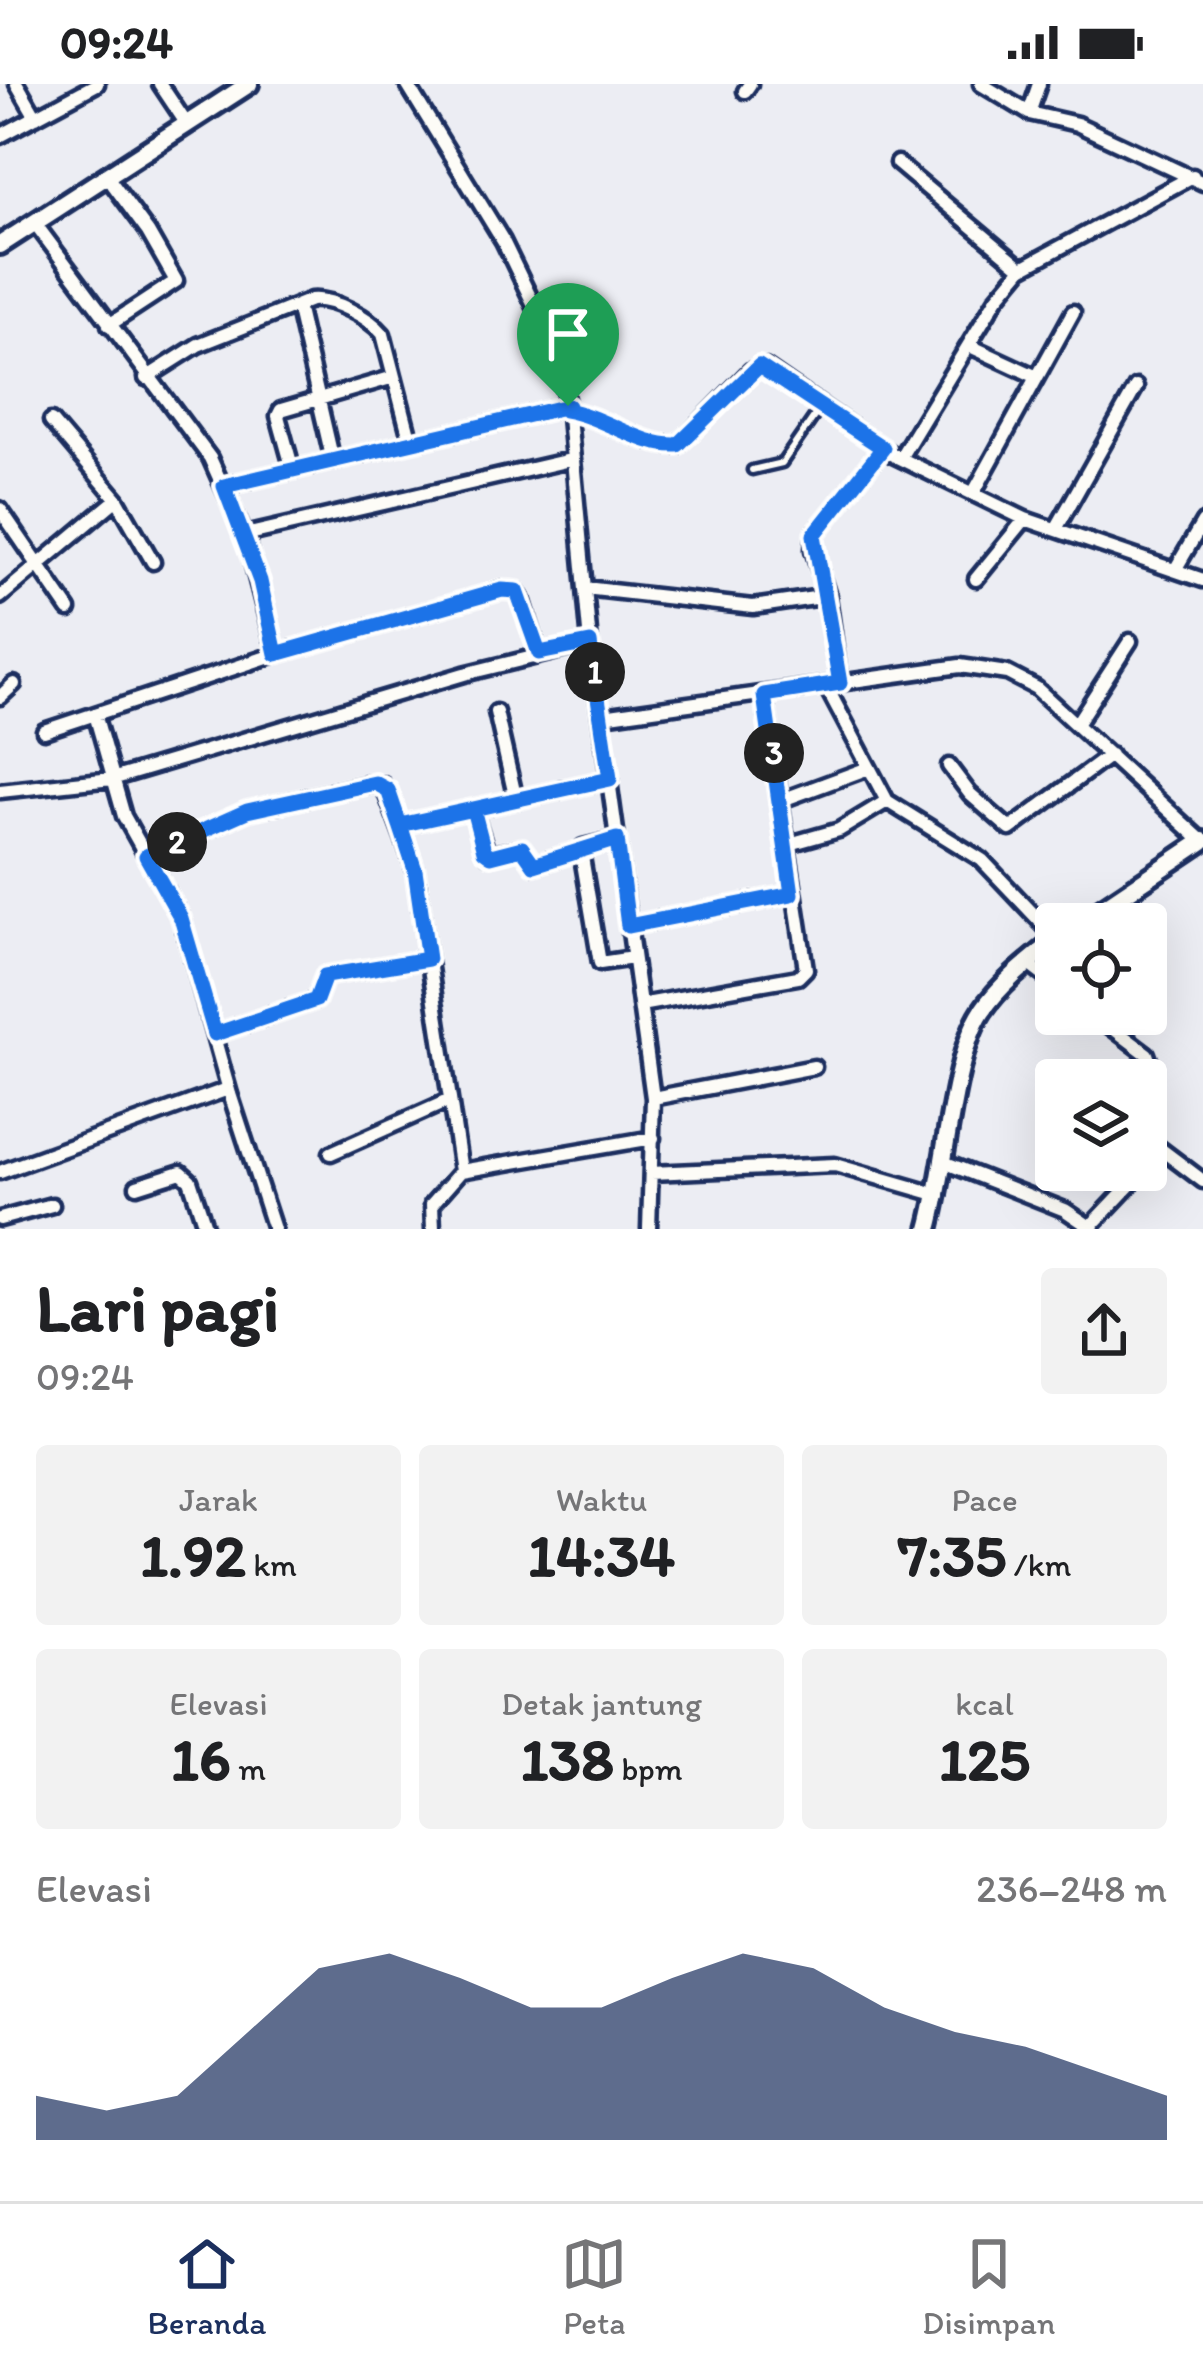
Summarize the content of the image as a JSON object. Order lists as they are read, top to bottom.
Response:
{
  "page": {
    "status": "09:24",
    "pins": ["1", "3", "2"],
    "heading": ["Lari pagi", "09:24"],
    "stats": [
      ["Jarak", "1.92 km"],
      ["Waktu", "14:34"],
      ["Pace", "7:35 /km"],
      ["Elevasi", "16 m"],
      ["Detak jantung", "138 bpm"],
      ["kcal", "125"]
    ],
    "chart": ["Elevasi", "236–248 m"],
    "tabs": ["Beranda", "Peta", "Disimpan"]
  }
}
